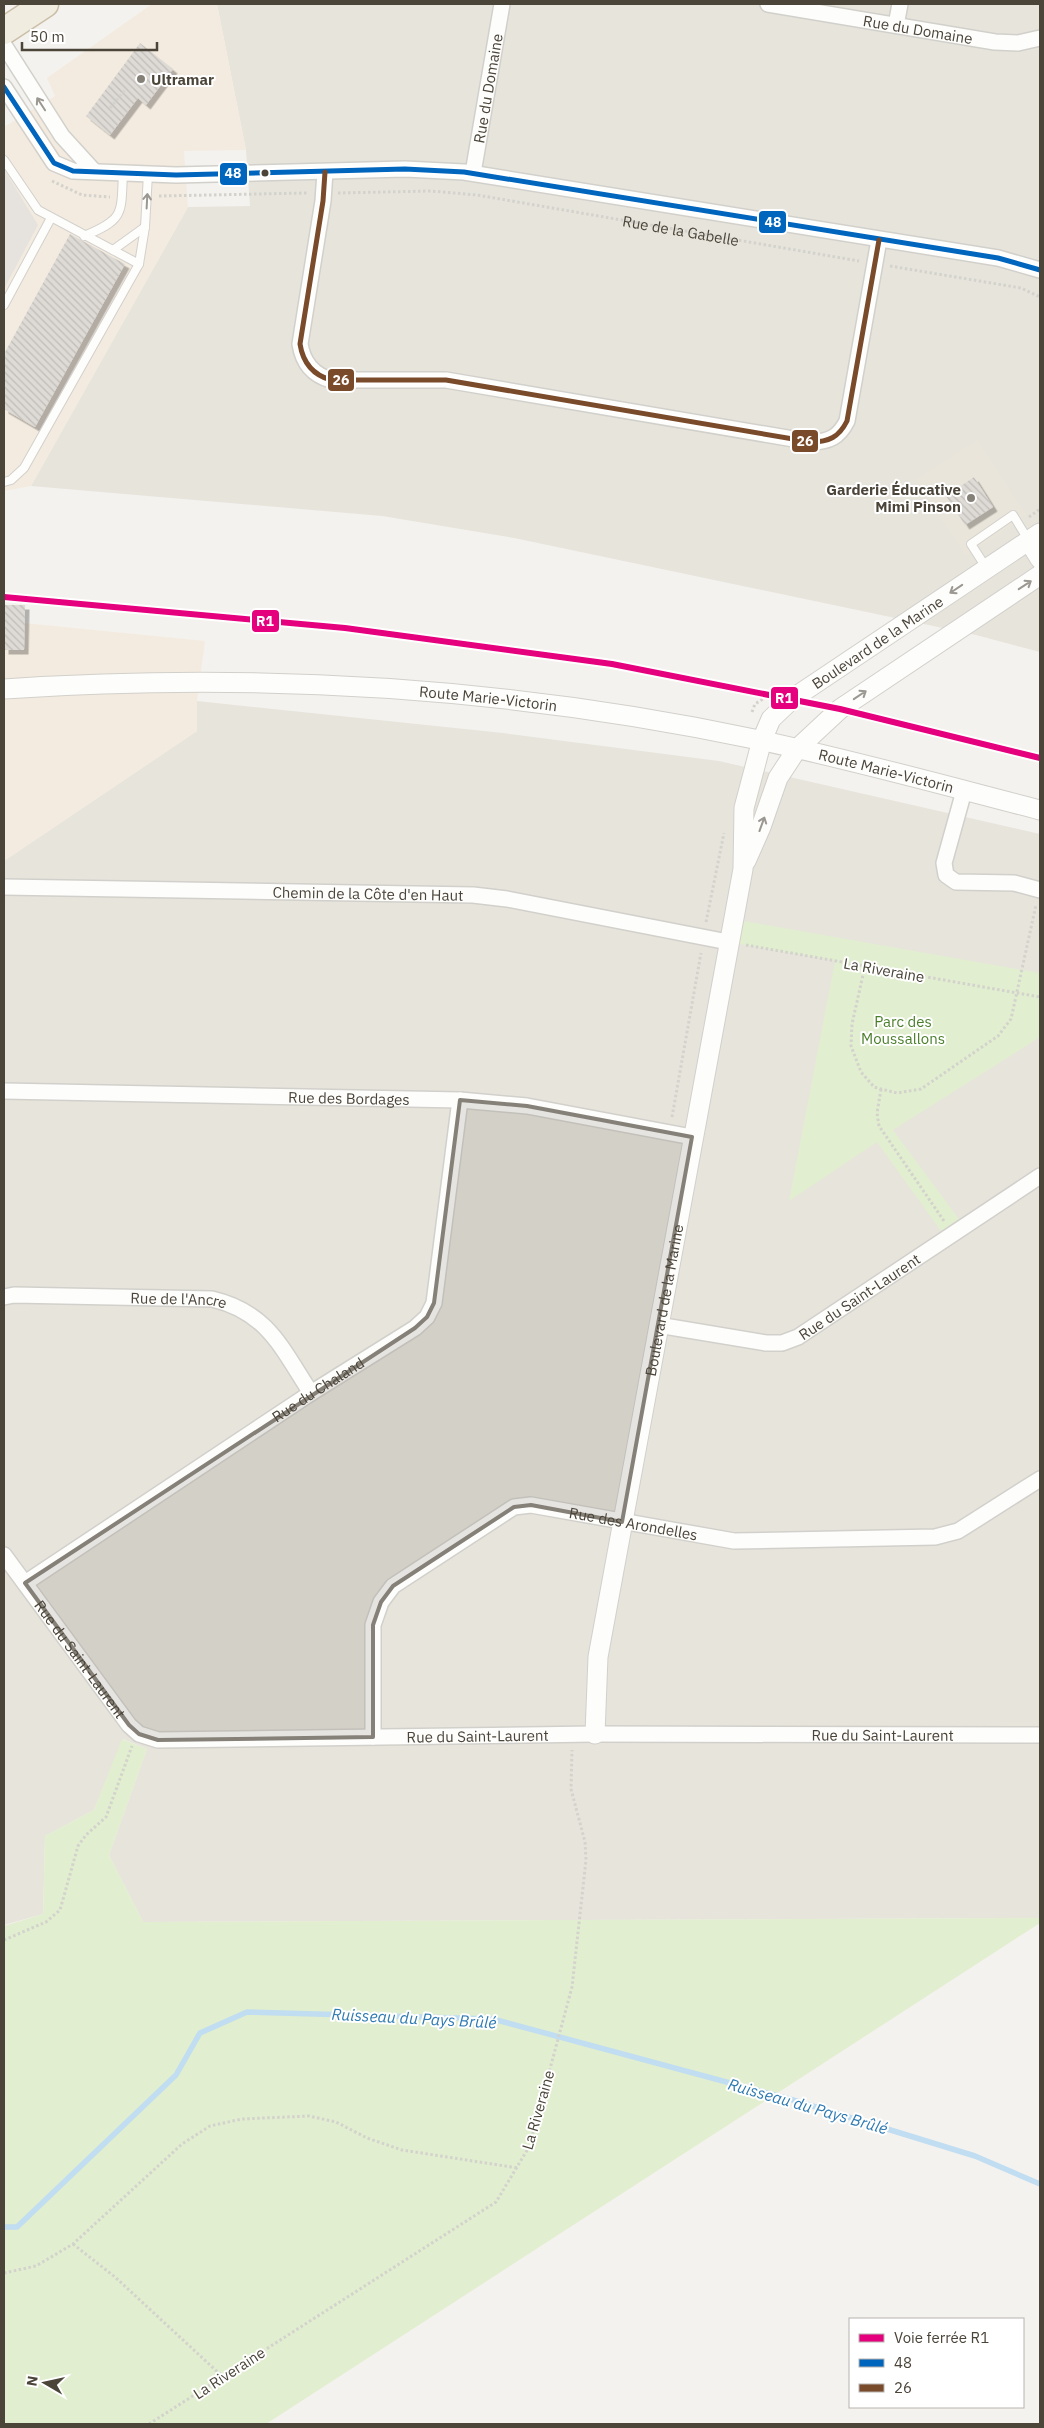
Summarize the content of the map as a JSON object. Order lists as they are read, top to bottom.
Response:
{
  "streets": {
    "street": [
      "Rue du Domaine",
      "Rue de la Gabelle",
      "Boulevard de la Marine",
      "Route Marie-Victorin",
      "Chemin de la Côte d'en Haut",
      "Rue des Bordages",
      "Rue du Saint-Laurent",
      "Rue de l'Ancre",
      "Rue du Chaland",
      "Rue des Arondelles"
    ],
    "path": ["La Riveraine"]
  },
  "crossings": [
    ["Rue du Domaine", "Rue de la Gabelle"],
    ["Boulevard de la Marine", "Route Marie-Victorin"],
    ["Boulevard de la Marine", "Chemin de la Côte d'en Haut"],
    ["Boulevard de la Marine", "La Riveraine"],
    ["Boulevard de la Marine", "Rue des Bordages"],
    ["Boulevard de la Marine", "Rue du Saint-Laurent"],
    ["Boulevard de la Marine", "Rue des Arondelles"],
    ["Chemin de la Côte d'en Haut", "La Riveraine"],
    ["La Riveraine", "Rue du Saint-Laurent"],
    ["Rue des Bordages", "Rue du Chaland"],
    ["Rue du Saint-Laurent", "Rue du Chaland"],
    ["Rue du Saint-Laurent", "Rue des Arondelles"],
    ["Rue de l'Ancre", "Rue du Chaland"]
  ],
  "water": ["Ruisseau du Pays Brûlé"],
  "parks": ["Parc des Moussallons"],
  "places": ["Ultramar", "Garderie Éducative Mimi Pinson"],
  "lines": ["transit line 48", "transit line 26", "rail line R1"],
  "legend": ["Voie ferrée R1", "48", "26"],
  "scale_bar": "50 m",
  "north": "left"
}
